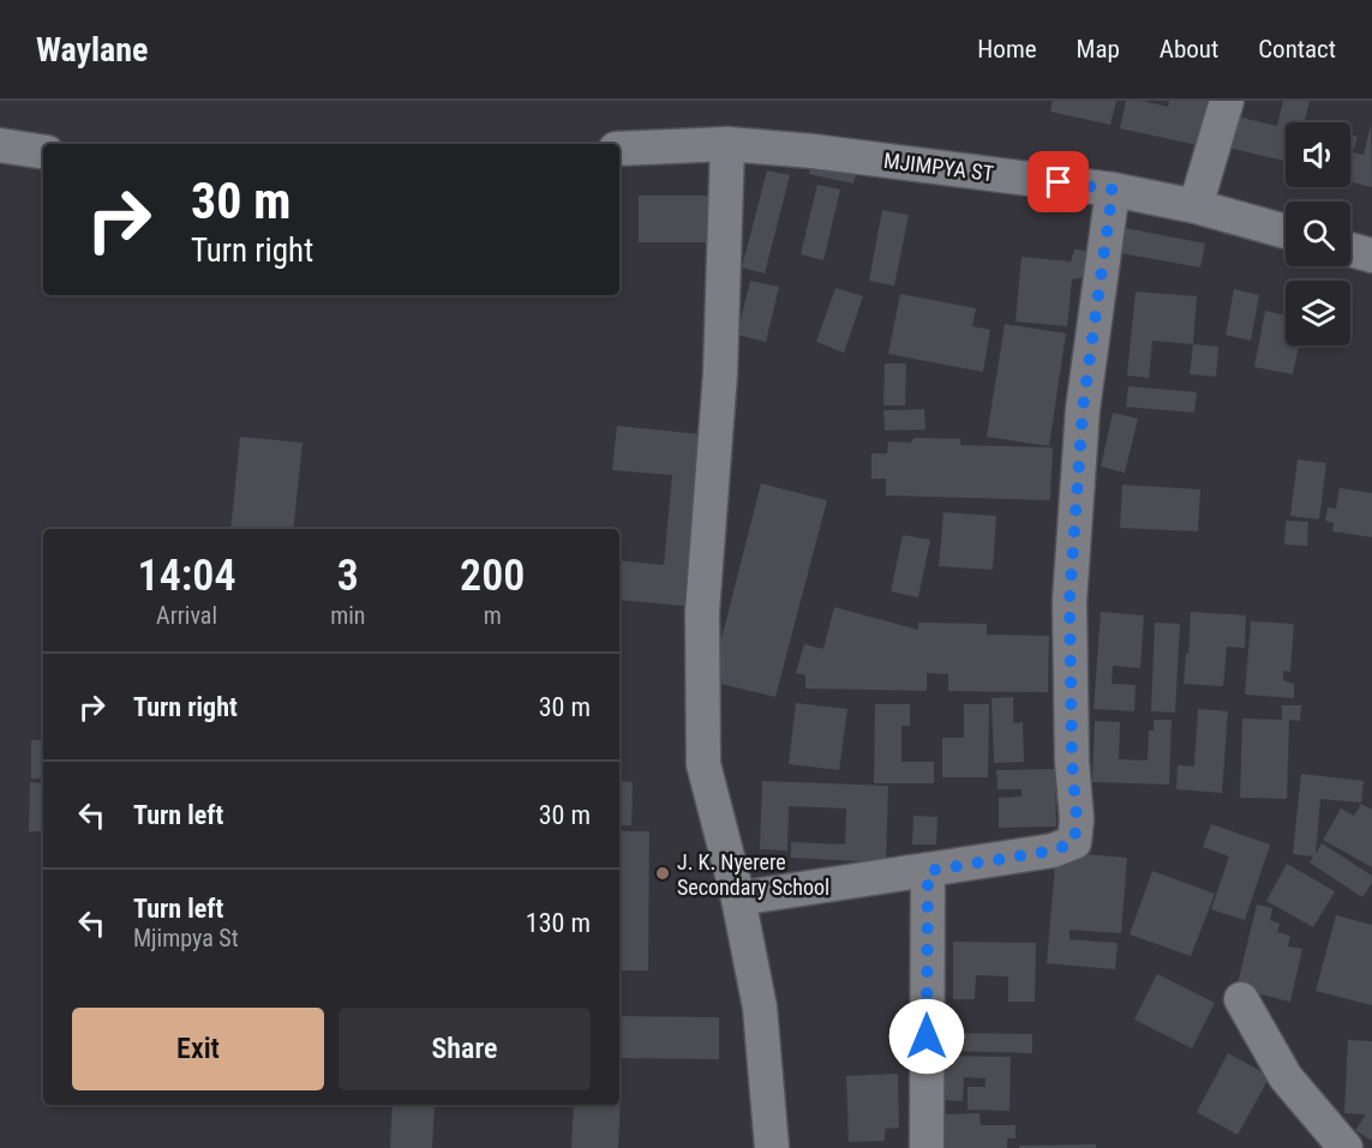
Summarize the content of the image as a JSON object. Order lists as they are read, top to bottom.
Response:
{
  "streets": {
    "street": ["MJIMPYA ST"]
  },
  "places": ["J. K. Nyerere Secondary School"],
  "page": {
    "header": "Waylane",
    "nav": [
      "Home",
      "Map",
      "About",
      "Contact"
    ],
    "turn": ["30 m", "Turn right"],
    "eta": [
      "14:04",
      "Arrival",
      "3",
      "min",
      "200",
      "m"
    ],
    "list": [
      {
        "name": "Turn right",
        "value": "30 m"
      },
      {
        "name": "Turn left",
        "value": "30 m"
      },
      {
        "name": "Turn left",
        "note": "Mjimpya St",
        "value": "130 m"
      }
    ],
    "buttons": ["Exit", "Share"]
  }
}
